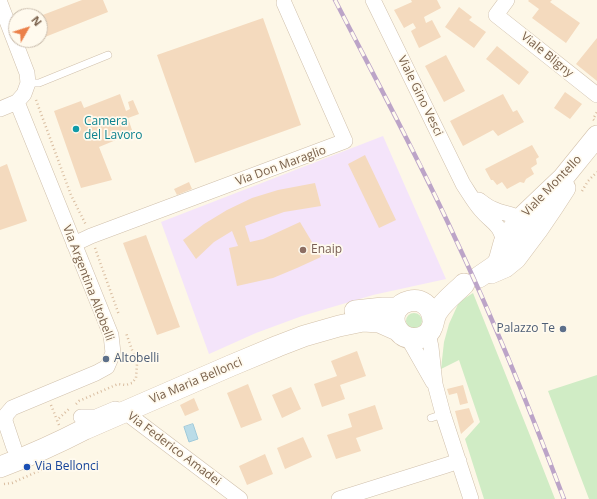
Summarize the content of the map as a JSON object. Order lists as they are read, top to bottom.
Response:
{
  "streets": {
    "street": [
      "Viale Bligny",
      "Viale Gino Vesci",
      "Via Don Maraglio",
      "Viale Montello",
      "Via Argentina Altobelli",
      "Via Maria Bellonci",
      "Via Federico Amadei"
    ]
  },
  "crossings": [
    ["Viale Gino Vesci", "Viale Montello"],
    ["Via Don Maraglio", "Via Argentina Altobelli"],
    ["Via Argentina Altobelli", "Via Maria Bellonci"],
    ["Via Maria Bellonci", "Via Federico Amadei"]
  ],
  "places": [
    "Camera del Lavoro",
    "Enaip",
    "Palazzo Te",
    "Altobelli",
    "Via Bellonci"
  ],
  "north": "top right"
}
